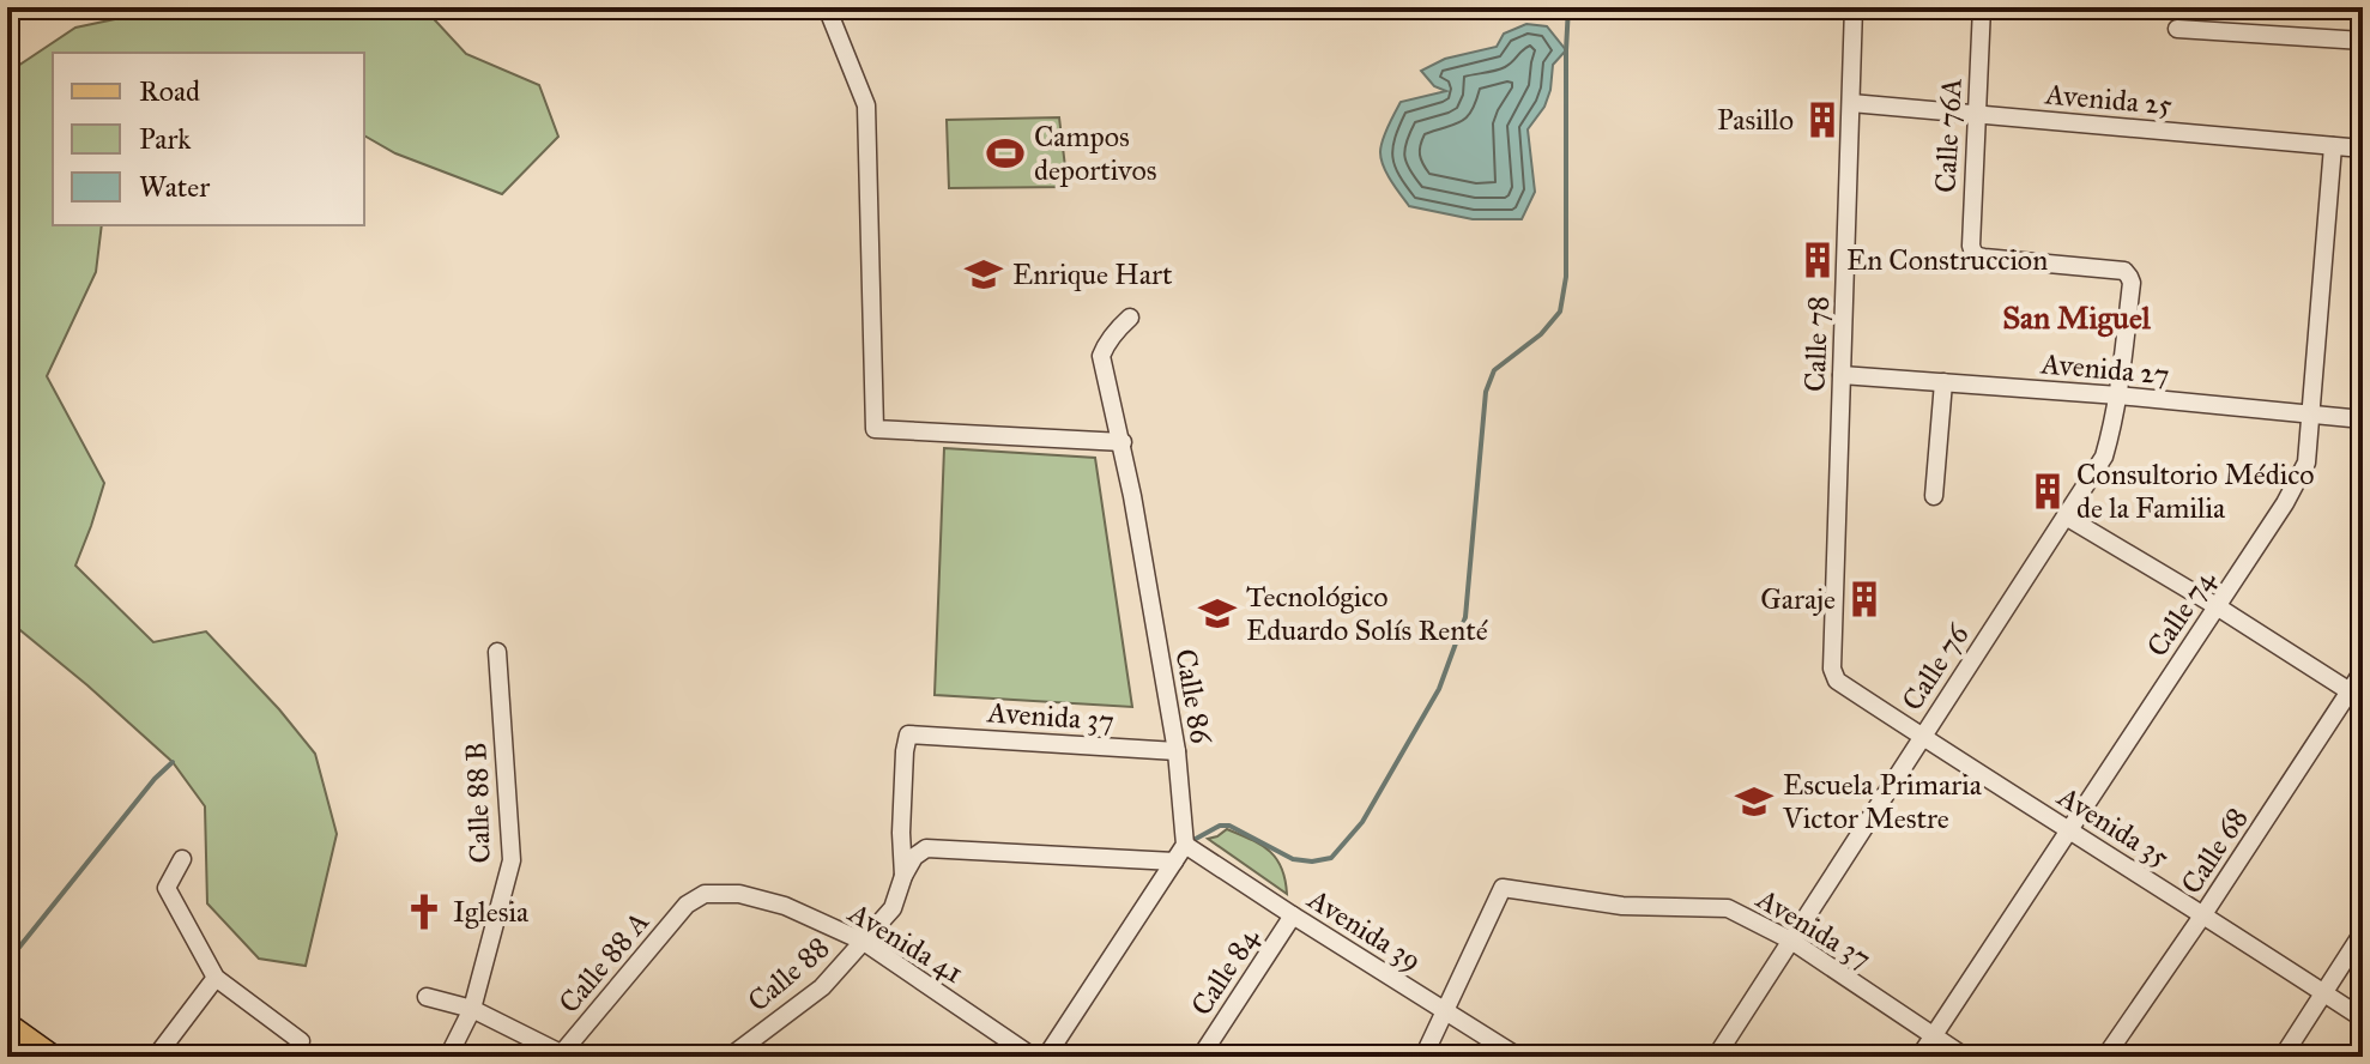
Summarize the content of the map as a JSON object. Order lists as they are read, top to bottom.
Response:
{
  "streets": {
    "street": [
      "Avenida 25",
      "Calle 76A",
      "Calle 78",
      "Avenida 27",
      "Calle 74",
      "Calle 76",
      "Calle 86",
      "Avenida 37",
      "Calle 88 B",
      "Avenida 35",
      "Calle 68",
      "Avenida 39",
      "Avenida 41",
      "Calle 88 A",
      "Calle 84",
      "Calle 88"
    ]
  },
  "crossings": [
    ["Avenida 25", "Calle 76A"],
    ["Avenida 25", "Calle 78"],
    ["Avenida 25", "Calle 74"],
    ["Calle 76A", "Calle 76"],
    ["Calle 78", "Avenida 27"],
    ["Calle 78", "Avenida 35"],
    ["Avenida 27", "Calle 74"],
    ["Avenida 27", "Calle 76"],
    ["Calle 74", "Avenida 37"],
    ["Calle 74", "Avenida 35"],
    ["Calle 76", "Avenida 37"],
    ["Calle 76", "Avenida 35"],
    ["Calle 86", "Avenida 37"],
    ["Calle 86", "Avenida 39"],
    ["Avenida 37", "Avenida 39"],
    ["Avenida 37", "Calle 88"],
    ["Avenida 35", "Calle 68"],
    ["Avenida 39", "Calle 84"],
    ["Avenida 41", "Calle 88 A"],
    ["Avenida 41", "Calle 88"]
  ],
  "districts": ["San Miguel"],
  "places": {
    "building": [
      "Pasillo",
      "En Construccion",
      "Consultorio Médico de la Familia",
      "Garaje"
    ],
    "sports": ["Campos deportivos"],
    "school or university": ["Enrique Hart", "Tecnológico Eduardo Solís Renté", "Escuela Primaria Victor Mestre"],
    "church": ["Iglesia"]
  },
  "legend": ["Road", "Park", "Water"]
}
